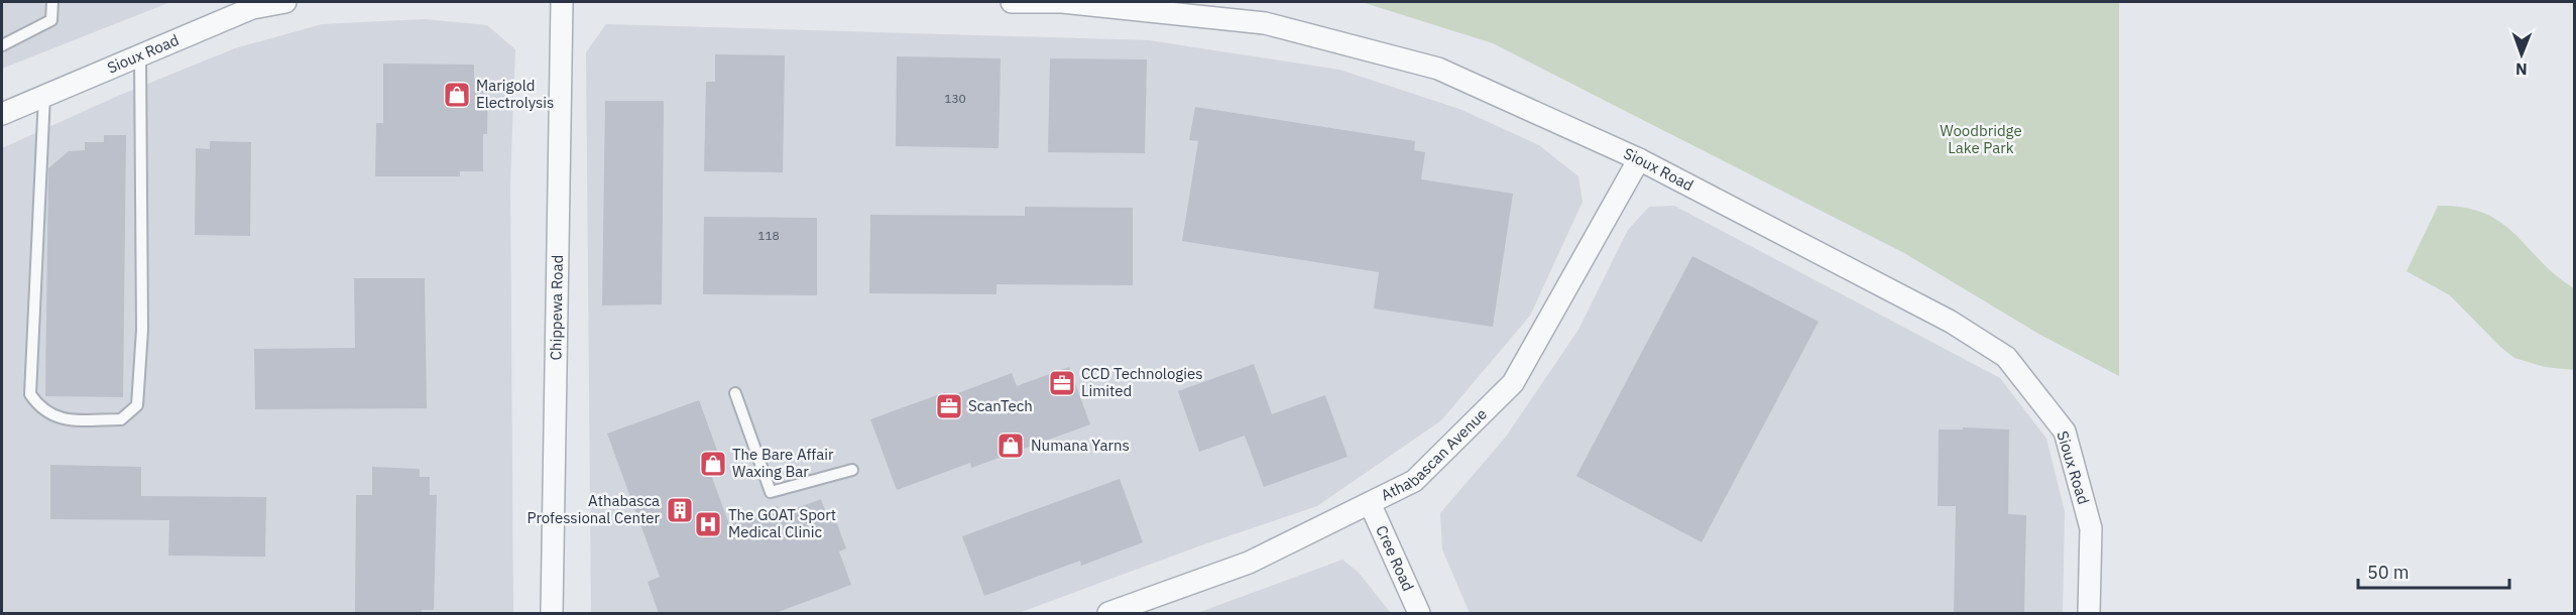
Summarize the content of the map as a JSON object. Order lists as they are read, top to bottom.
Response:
{
  "streets": {
    "street": [
      "Sioux Road",
      "Chippewa Road",
      "Athabascan Avenue",
      "Cree Road"
    ]
  },
  "crossings": [
    ["Sioux Road", "Athabascan Avenue"],
    ["Athabascan Avenue", "Cree Road"]
  ],
  "parks": ["Woodbridge Lake Park"],
  "places": {
    "shop": ["Marigold Electrolysis", "Numana Yarns", "The Bare Affair Waxing Bar"],
    "office": ["CCD Technologies Limited", "ScanTech"],
    "building": ["Athabasca Professional Center"],
    "hospital": ["The GOAT Sport Medical Clinic"]
  },
  "house_numbers": ["130", "118"],
  "scale_bar": "50 m",
  "north": "bottom"
}
